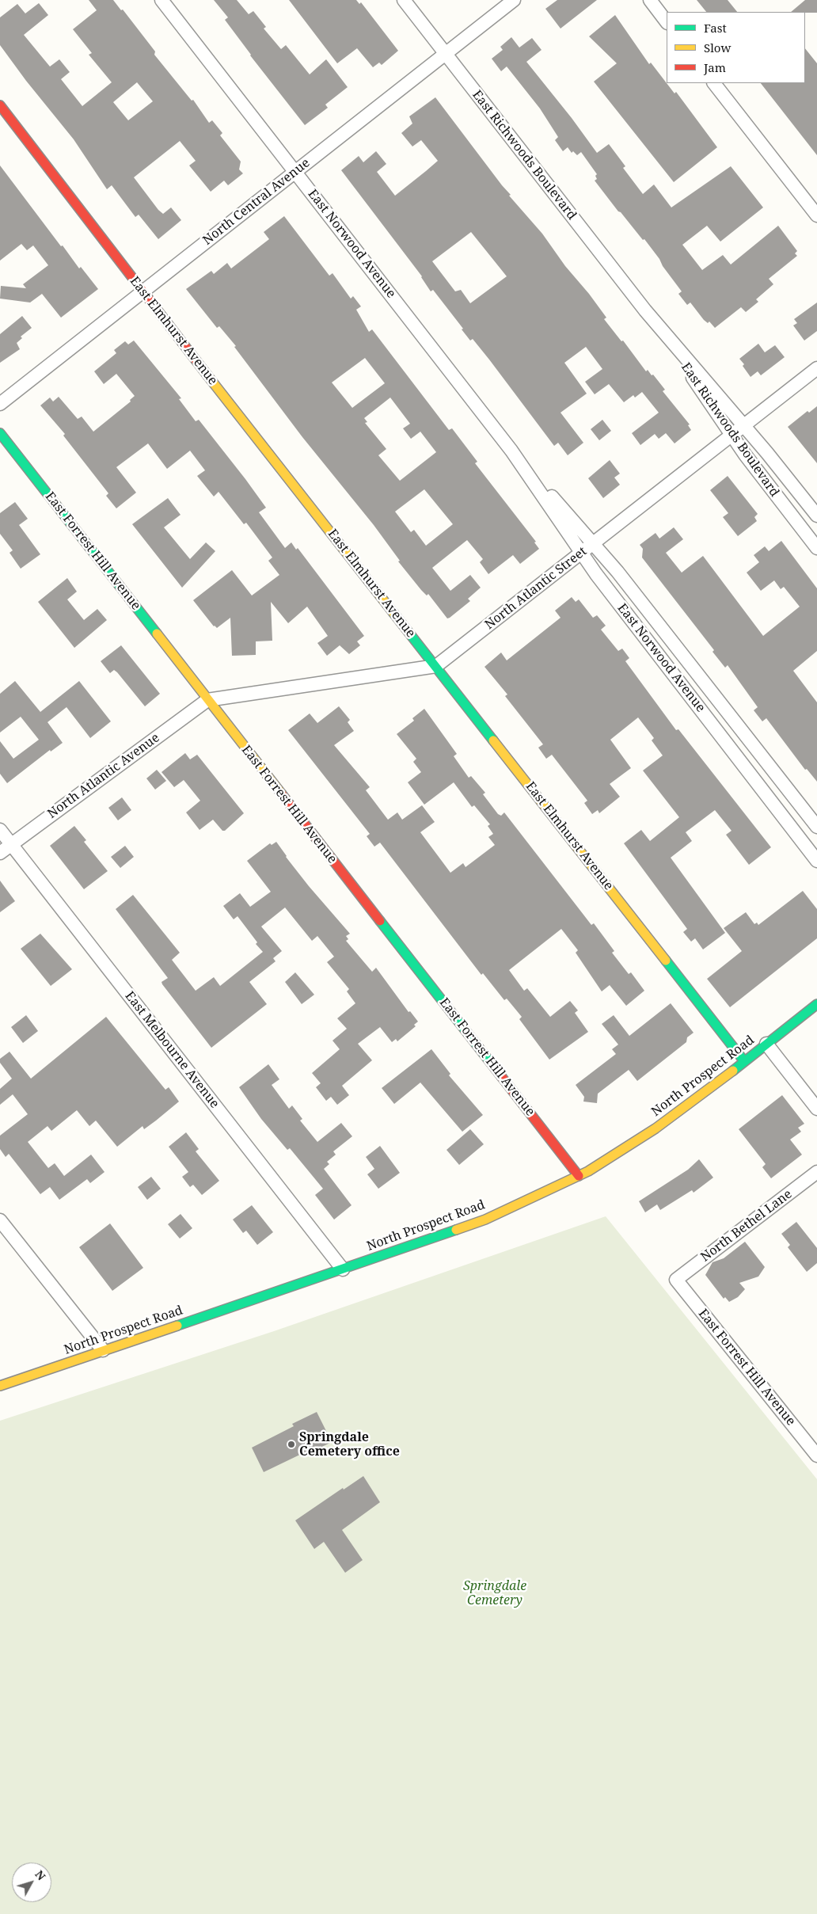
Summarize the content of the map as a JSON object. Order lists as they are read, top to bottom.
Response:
{
  "streets": {
    "main road": ["East Elmhurst Avenue", "East Forrest Hill Avenue", "North Prospect Road"],
    "street": [
      "East Richwoods Boulevard",
      "North Central Avenue",
      "East Norwood Avenue",
      "North Atlantic Street",
      "North Atlantic Avenue",
      "East Melbourne Avenue",
      "North Bethel Lane"
    ]
  },
  "crossings": [
    ["East Richwoods Boulevard", "North Central Avenue"],
    ["East Richwoods Boulevard", "North Atlantic Street"],
    ["North Central Avenue", "East Norwood Avenue"],
    ["North Central Avenue", "East Elmhurst Avenue"],
    ["East Norwood Avenue", "North Atlantic Street"],
    ["East Elmhurst Avenue", "North Atlantic Street"],
    ["East Elmhurst Avenue", "North Prospect Road"],
    ["East Forrest Hill Avenue", "North Atlantic Street"],
    ["East Forrest Hill Avenue", "North Atlantic Avenue"],
    ["East Forrest Hill Avenue", "North Prospect Road"],
    ["East Forrest Hill Avenue", "North Bethel Lane"],
    ["North Atlantic Street", "North Atlantic Avenue"],
    ["North Atlantic Avenue", "East Melbourne Avenue"],
    ["East Melbourne Avenue", "North Prospect Road"]
  ],
  "parks": ["Springdale Cemetery"],
  "places": ["Springdale Cemetery office"],
  "legend": ["Fast", "Slow", "Jam"],
  "north": "top right"
}
